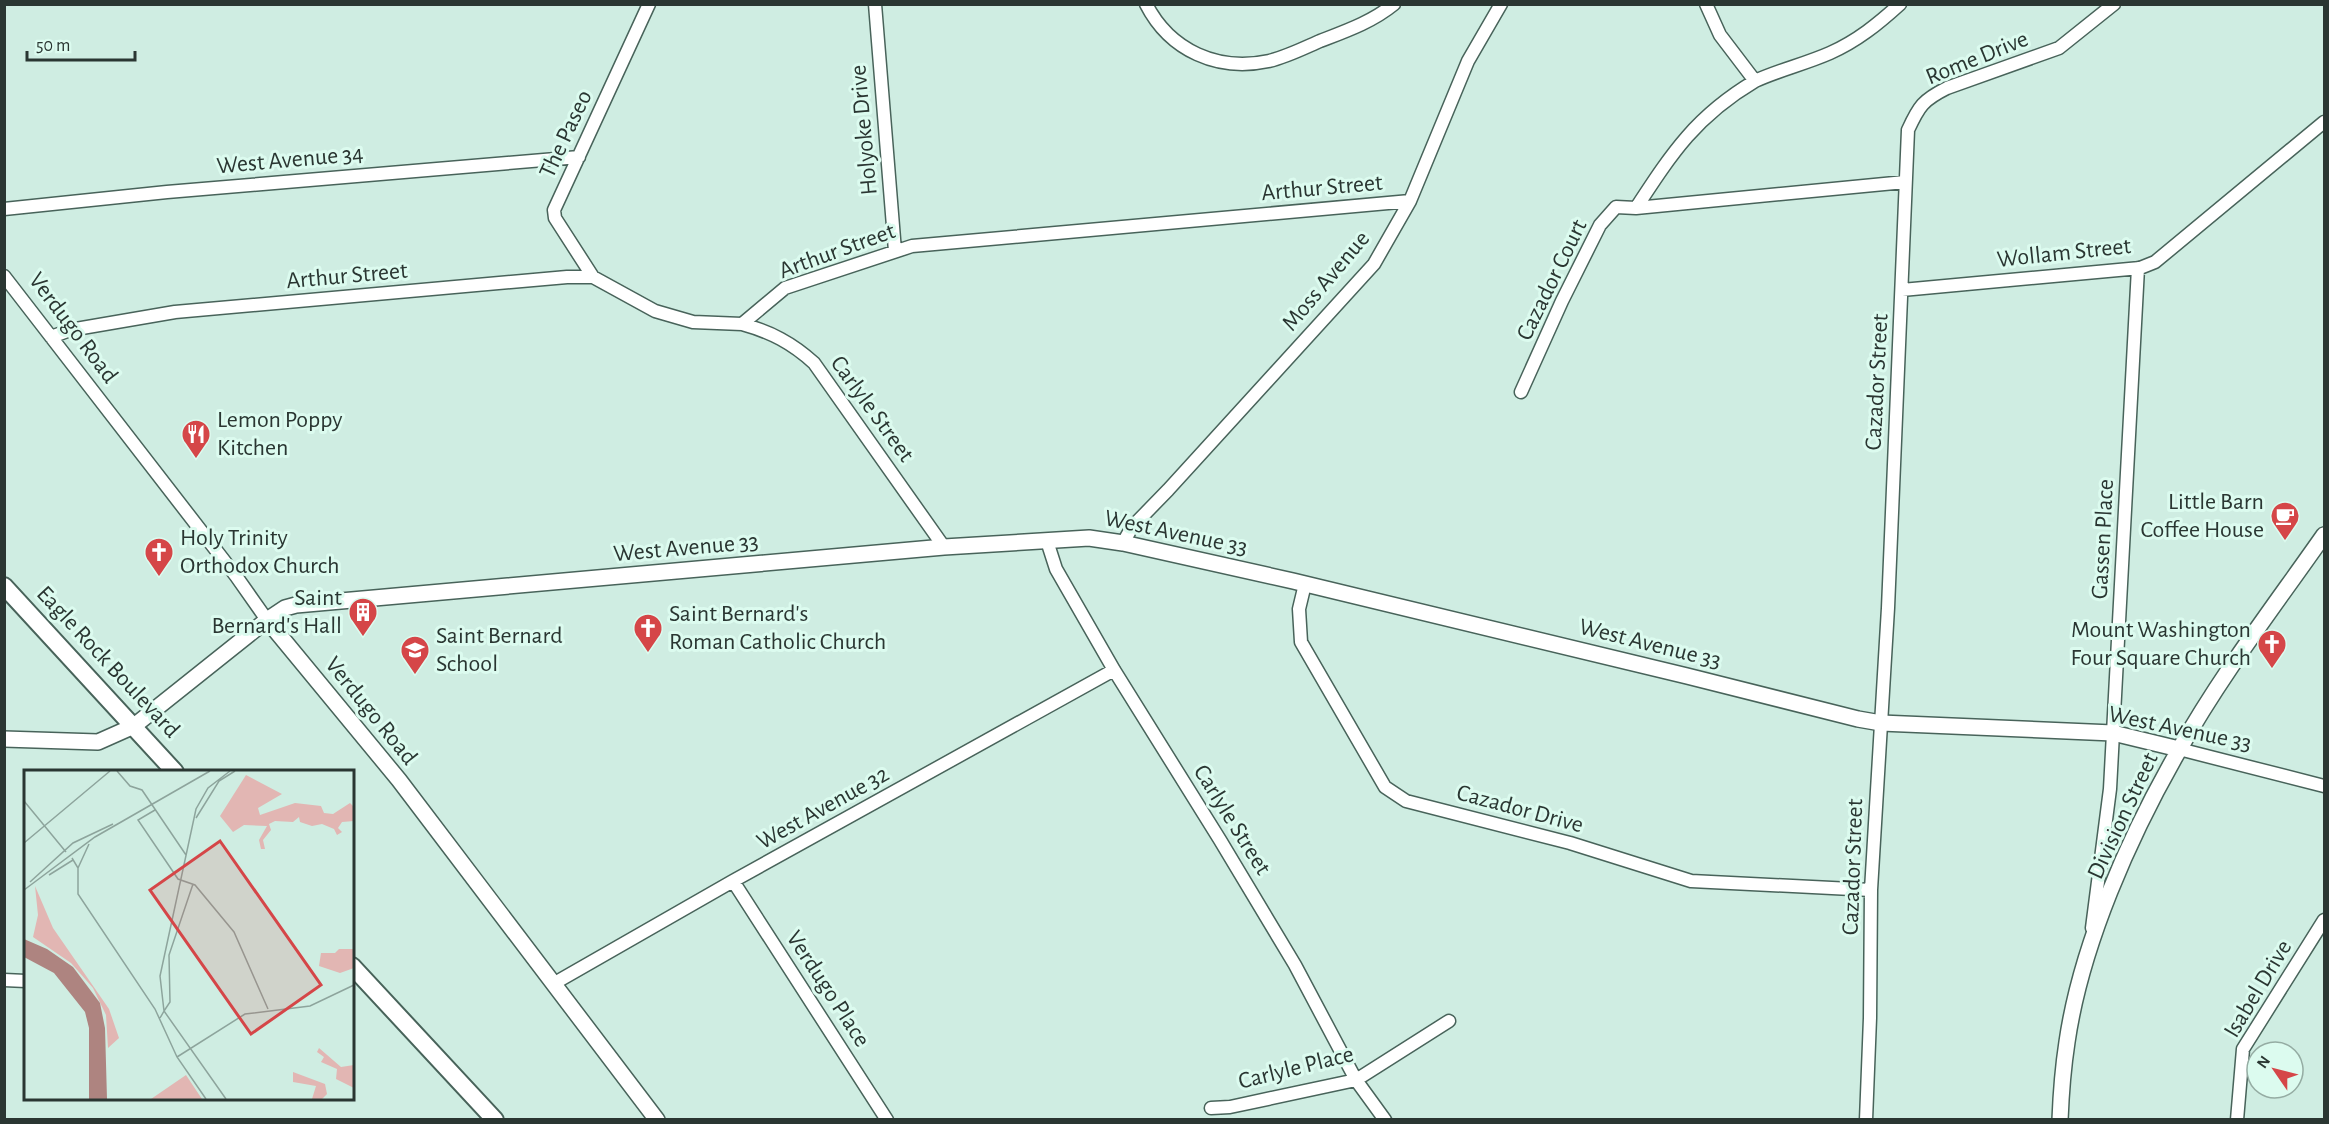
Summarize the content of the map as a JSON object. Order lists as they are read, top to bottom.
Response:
{
  "streets": {
    "main road": ["Eagle Rock Boulevard"],
    "street": [
      "Rome Drive",
      "Holyoke Drive",
      "The Paseo",
      "West Avenue 34",
      "Arthur Street",
      "Wollam Street",
      "Cazador Court",
      "Moss Avenue",
      "Verdugo Road",
      "Cazador Street",
      "Carlyle Street",
      "West Avenue 33",
      "Gassen Place",
      "West Avenue 32",
      "Cazador Drive",
      "Division Street",
      "Verdugo Place",
      "Isabel Drive",
      "Carlyle Place"
    ]
  },
  "crossings": [
    ["Rome Drive", "Cazador Street"],
    ["Holyoke Drive", "Arthur Street"],
    ["The Paseo", "West Avenue 34"],
    ["The Paseo", "Arthur Street"],
    ["Arthur Street", "Moss Avenue"],
    ["Arthur Street", "Verdugo Road"],
    ["Arthur Street", "Carlyle Street"],
    ["Wollam Street", "Cazador Street"],
    ["Wollam Street", "Gassen Place"],
    ["Moss Avenue", "West Avenue 33"],
    ["Verdugo Road", "West Avenue 33"],
    ["Verdugo Road", "West Avenue 32"],
    ["Cazador Street", "West Avenue 33"],
    ["Cazador Street", "Cazador Drive"],
    ["Carlyle Street", "West Avenue 33"],
    ["Carlyle Street", "West Avenue 32"],
    ["Carlyle Street", "Carlyle Place"],
    ["West Avenue 33", "Gassen Place"],
    ["West Avenue 33", "Eagle Rock Boulevard"],
    ["West Avenue 33", "Cazador Drive"],
    ["West Avenue 33", "Division Street"],
    ["Gassen Place", "Division Street"],
    ["West Avenue 32", "Verdugo Place"]
  ],
  "places": {
    "restaurant": ["Lemon Poppy Kitchen"],
    "cafe": ["Little Barn Coffee House"],
    "church": ["Holy Trinity Orthodox Church", "Saint Bernard's Roman Catholic Church", "Mount Washington Four Square Church"],
    "building": ["Saint Bernard's Hall"],
    "school or university": ["Saint Bernard School"]
  },
  "scale_bar": "50 m",
  "north": "top left"
}
